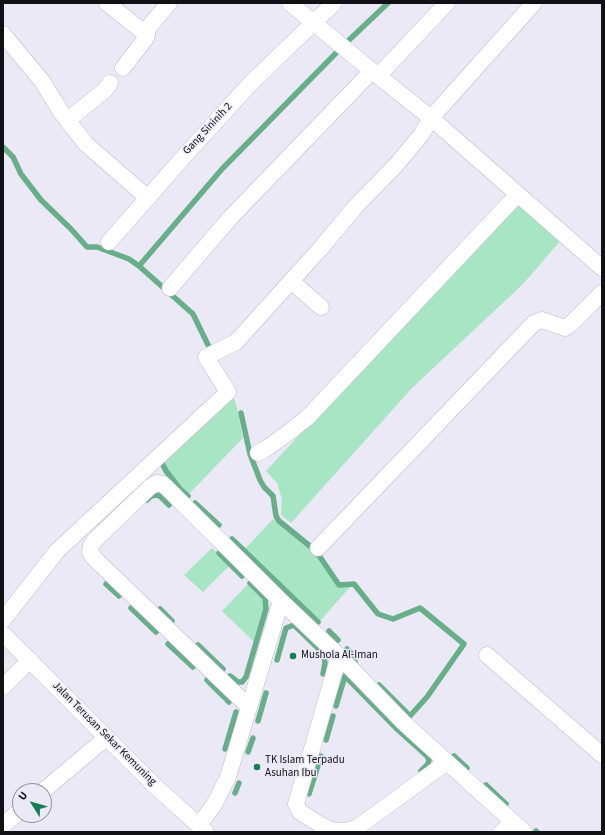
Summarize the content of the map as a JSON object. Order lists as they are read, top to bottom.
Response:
{
  "streets": {
    "street": ["Gang Sininih 2", "Jalan Terusan Sekar Kemuning"]
  },
  "places": ["Mushola Al-Iman", "TK Islam Terpadu Asuhan Ibu"],
  "north": "top left"
}
